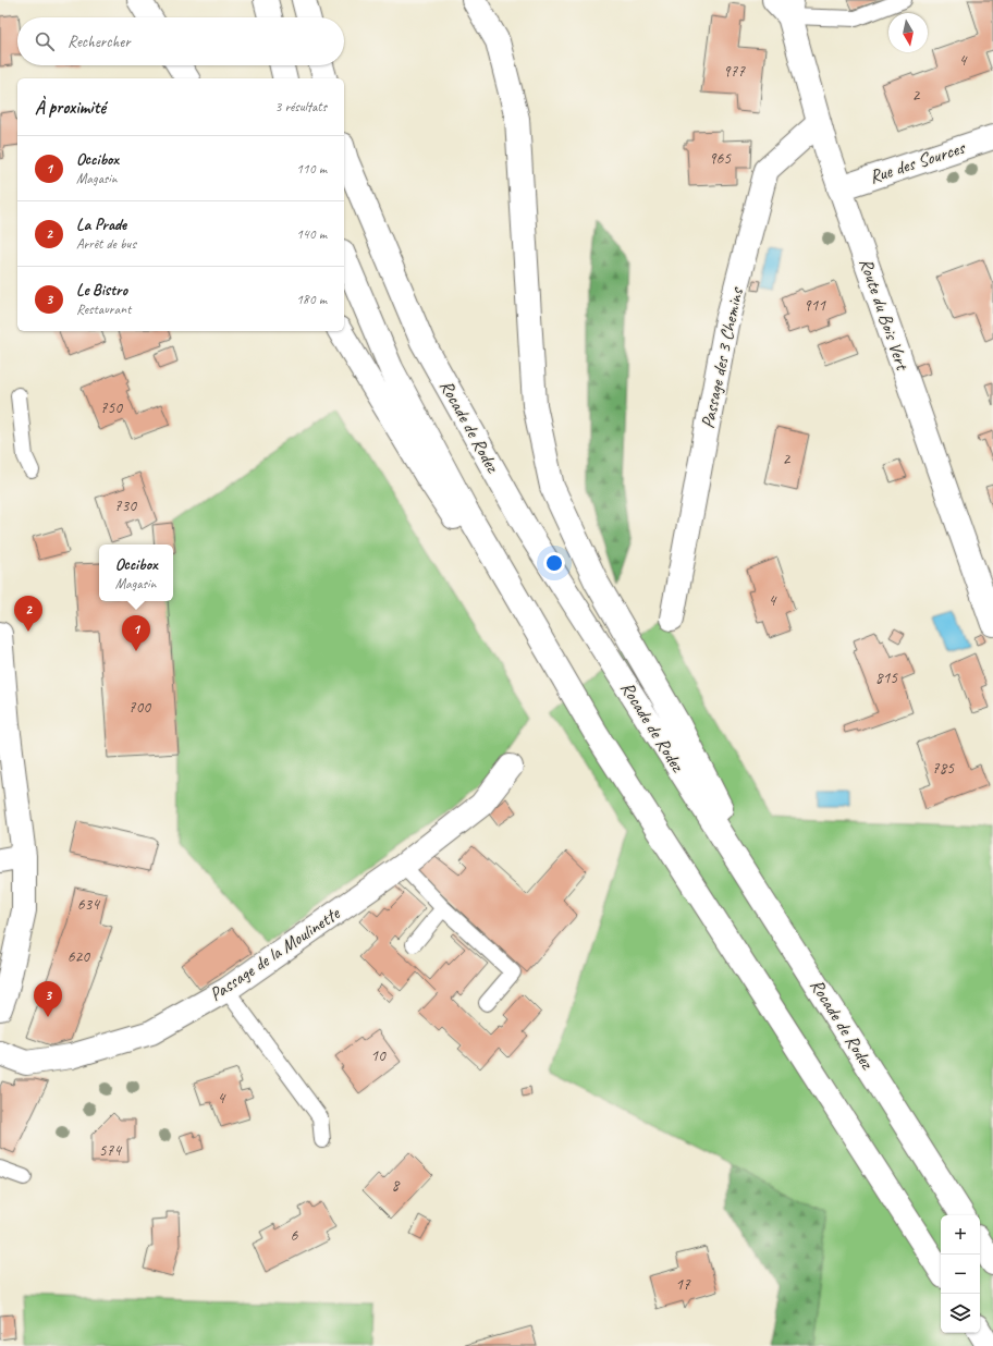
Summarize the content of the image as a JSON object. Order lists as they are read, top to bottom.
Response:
{
  "streets": {
    "main road": [
      "Rue des Sources",
      "Route du Bois Vert",
      "Passage des 3 Chemins",
      "Rocade de Rodez",
      "Passage de la Moulinette"
    ]
  },
  "crossings": [
    ["Rue des Sources", "Route du Bois Vert"],
    ["Route du Bois Vert", "Passage des 3 Chemins"]
  ],
  "house_numbers": [
    "4",
    "977",
    "2",
    "965",
    "911",
    "750",
    "2",
    "730",
    "4",
    "815",
    "700",
    "785",
    "634",
    "620",
    "10",
    "4",
    "574",
    "8",
    "6",
    "17"
  ],
  "north": "bottom",
  "page": {
    "search": "Rechercher",
    "heading": ["À proximité", "3 résultats"],
    "list": [
      {
        "mark": "1",
        "name": "Occibox",
        "note": "Magasin",
        "value": "110 m"
      },
      {
        "mark": "2",
        "name": "La Prade",
        "note": "Arrêt de bus",
        "value": "140 m"
      },
      {
        "mark": "3",
        "name": "Le Bistro",
        "note": "Restaurant",
        "value": "180 m"
      }
    ],
    "popup": ["Occibox", "Magasin"],
    "pins": ["2", "1", "3"],
    "map_buttons": ["+", "−"]
  }
}
